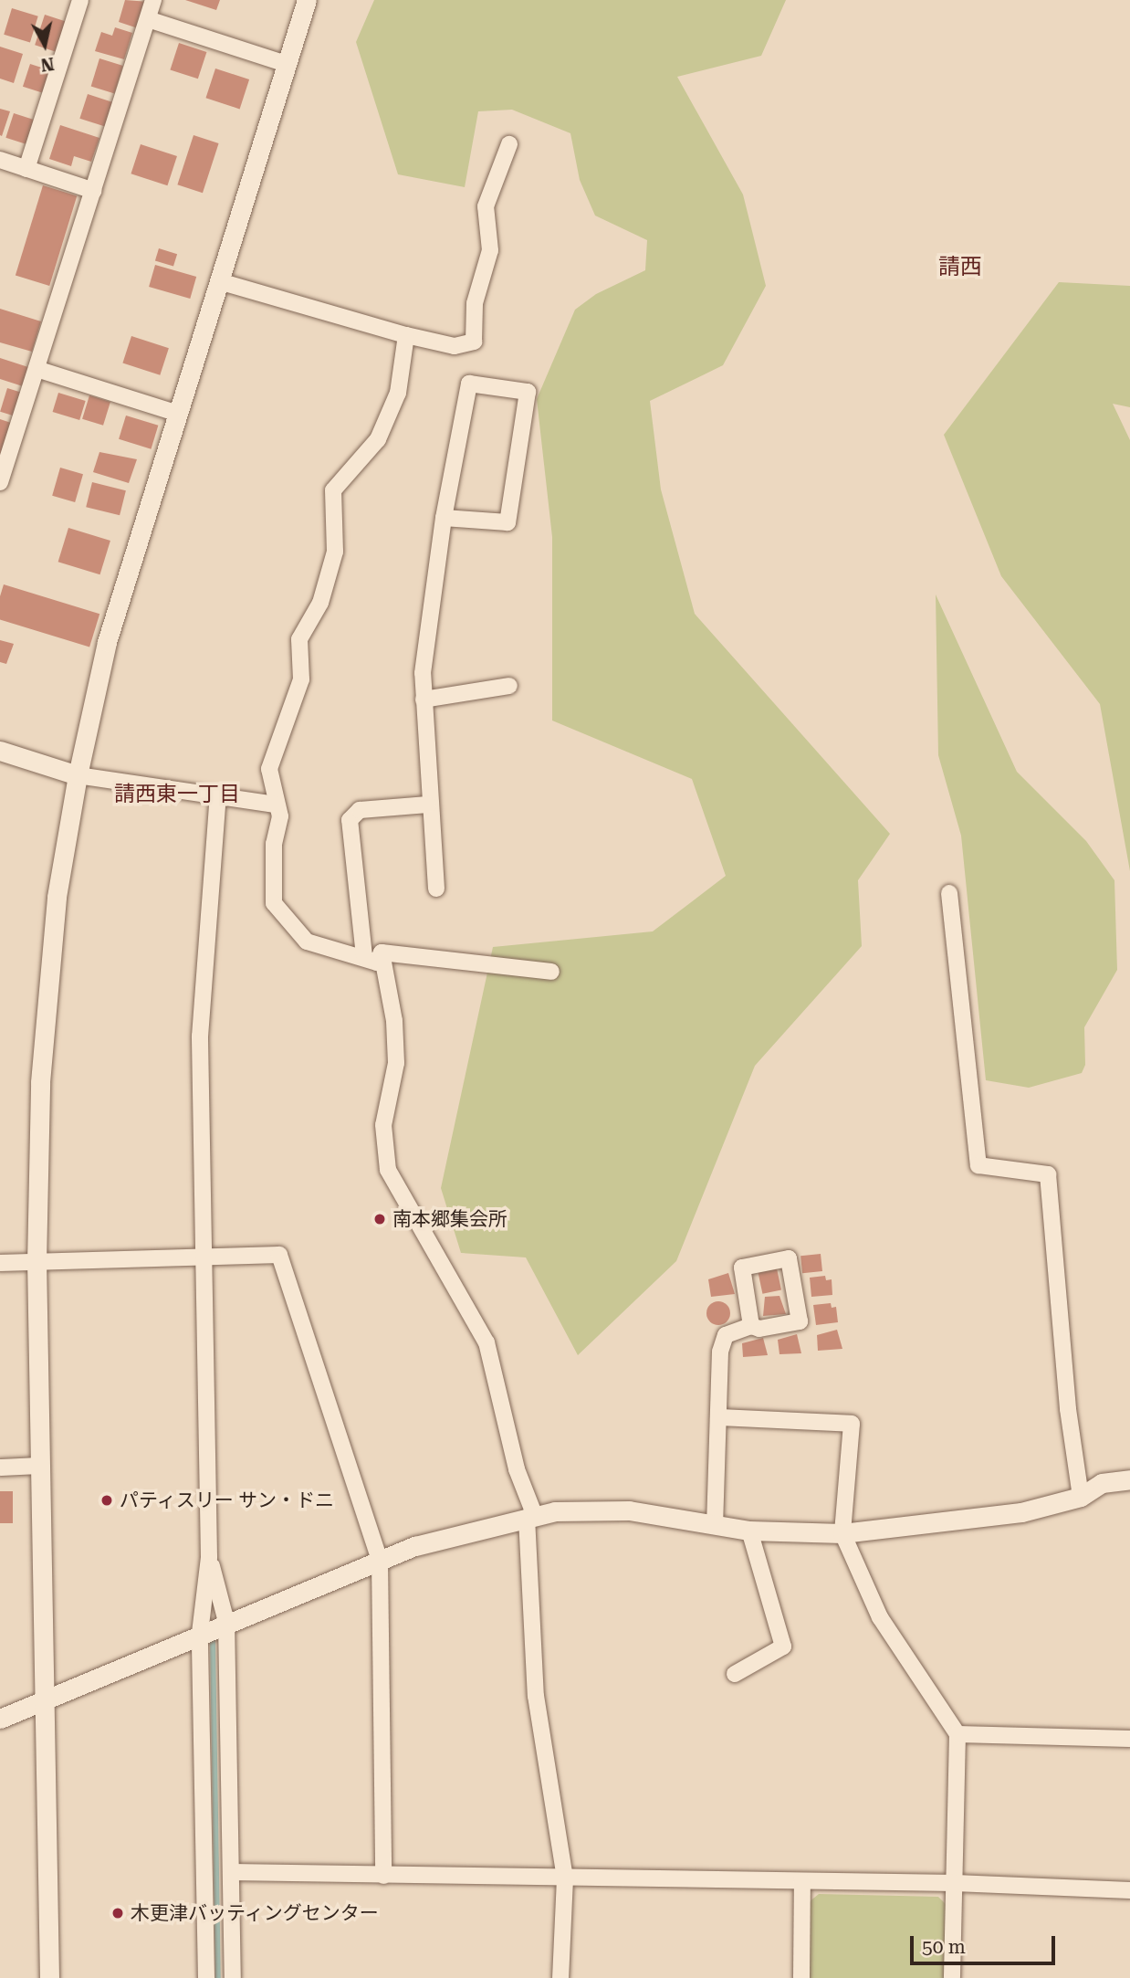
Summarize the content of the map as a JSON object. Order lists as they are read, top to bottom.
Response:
{
  "districts": ["請西", "請西東一丁目"],
  "places": ["南本郷集会所", "パティスリー サン・ドニ", "木更津バッティングセンター"],
  "scale_bar": "50 m",
  "north": "bottom"
}
